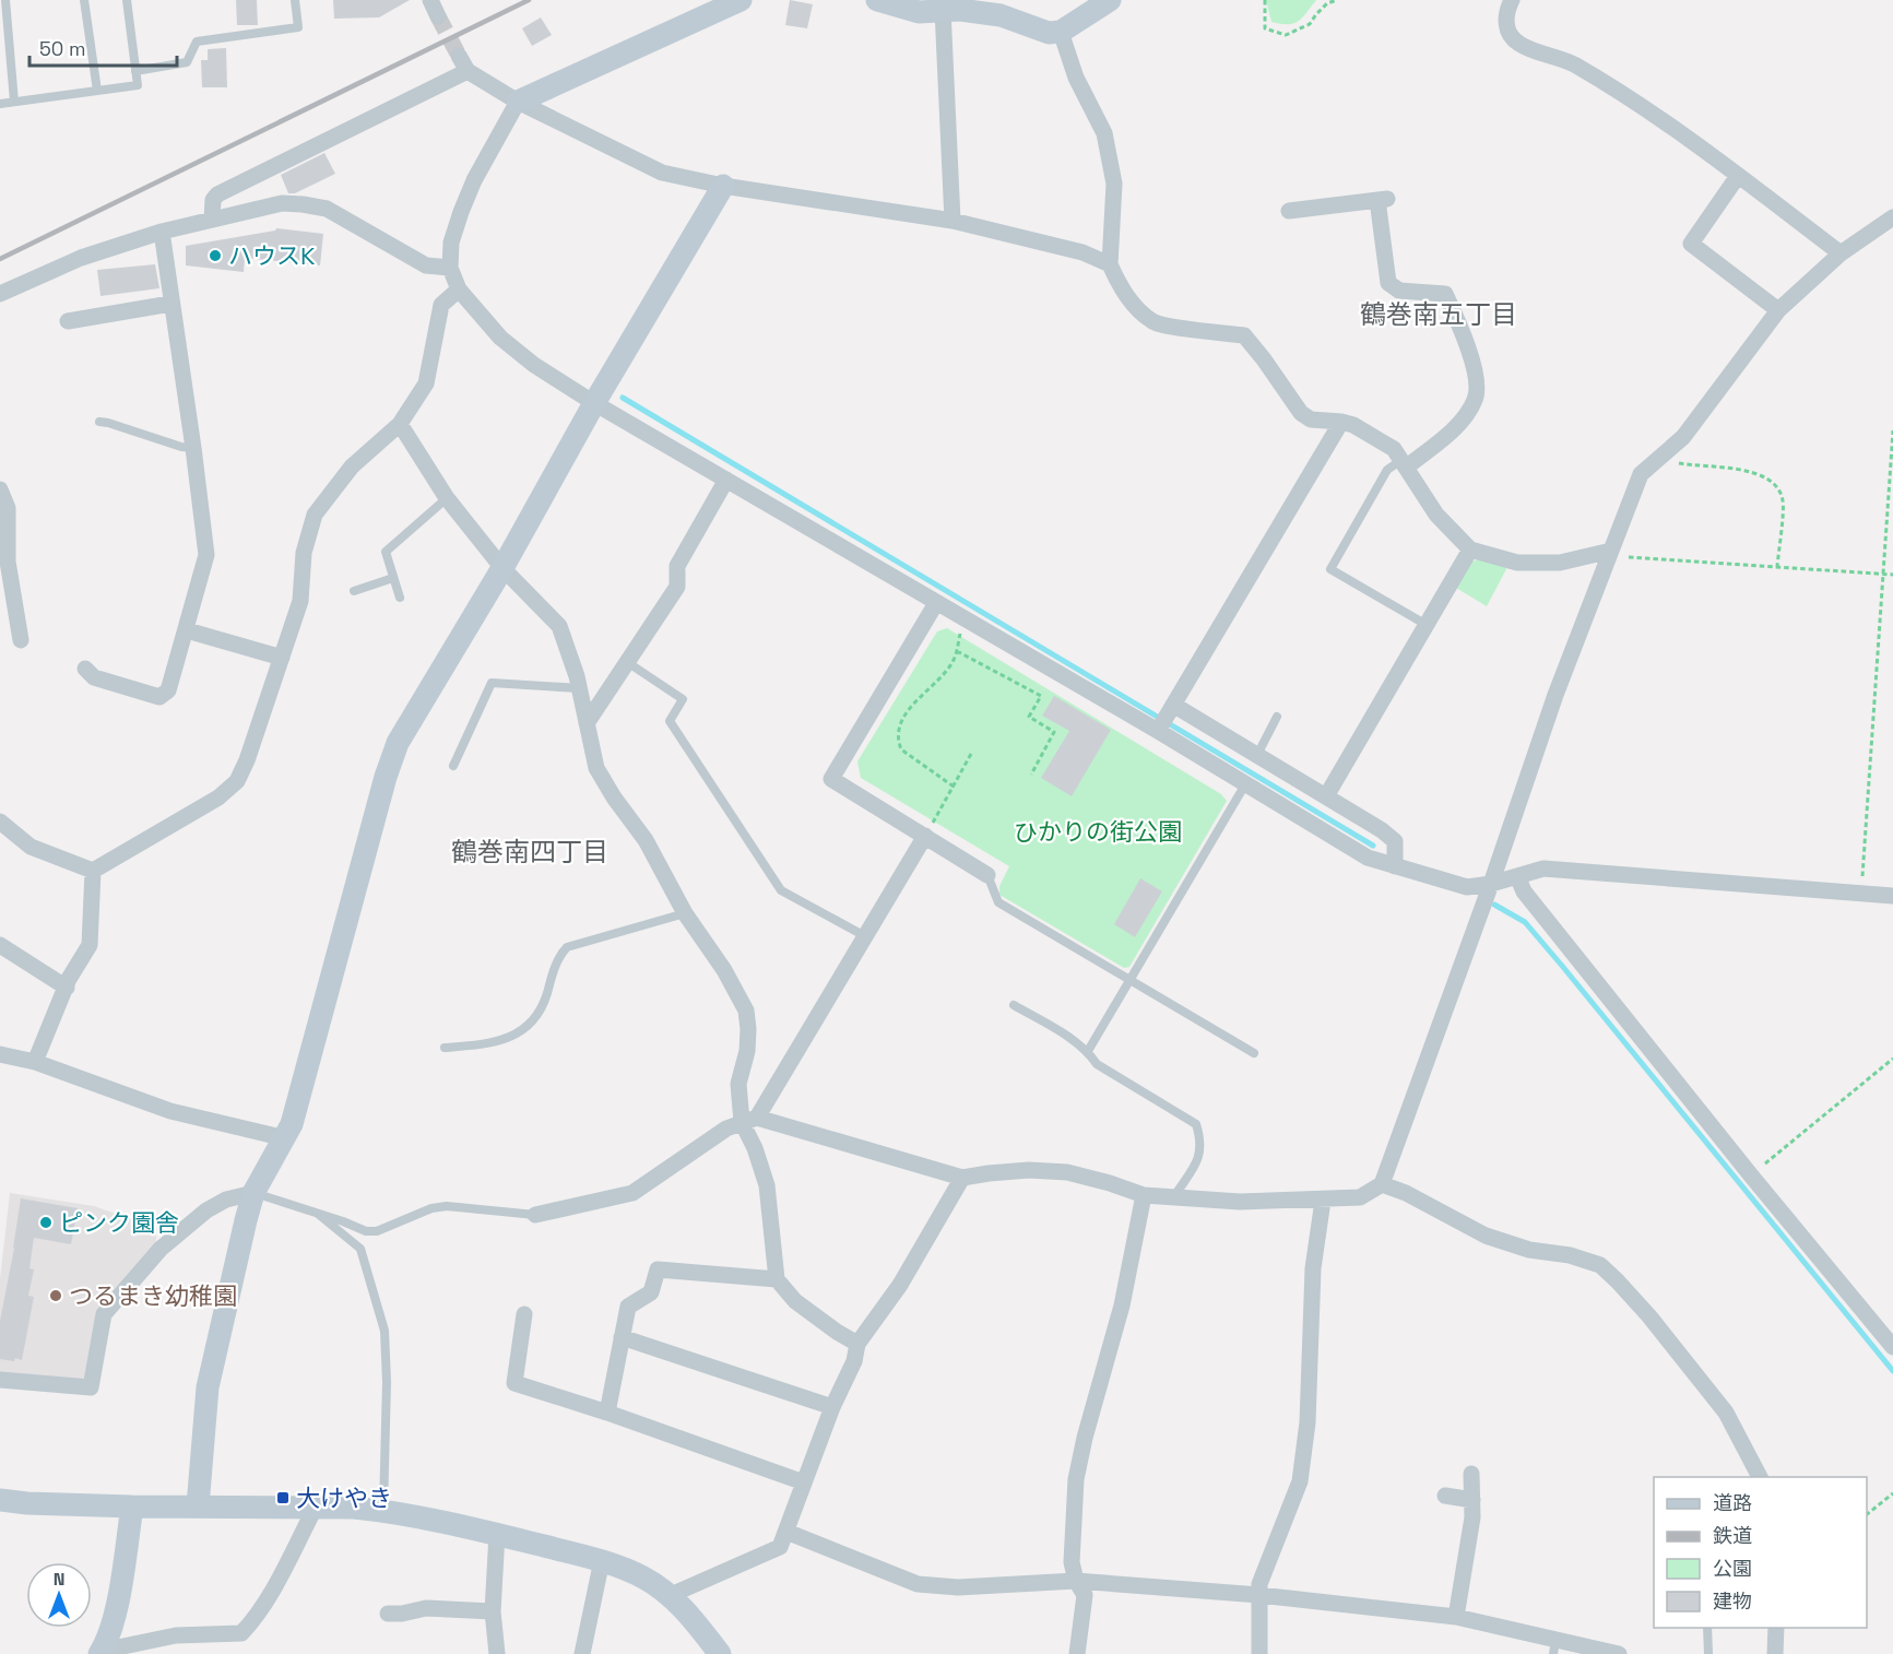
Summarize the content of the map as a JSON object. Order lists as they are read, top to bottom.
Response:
{
  "districts": ["鶴巻南五丁目", "鶴巻南四丁目"],
  "parks": ["ひかりの街公園"],
  "places": {
    "other": ["ハウスK", "ピンク園舎", "つるまき幼稚園"],
    "transit": ["大けやき"]
  },
  "legend": [
    "道路",
    "鉄道",
    "公園",
    "建物"
  ],
  "scale_bar": "50 m",
  "north": "top"
}
